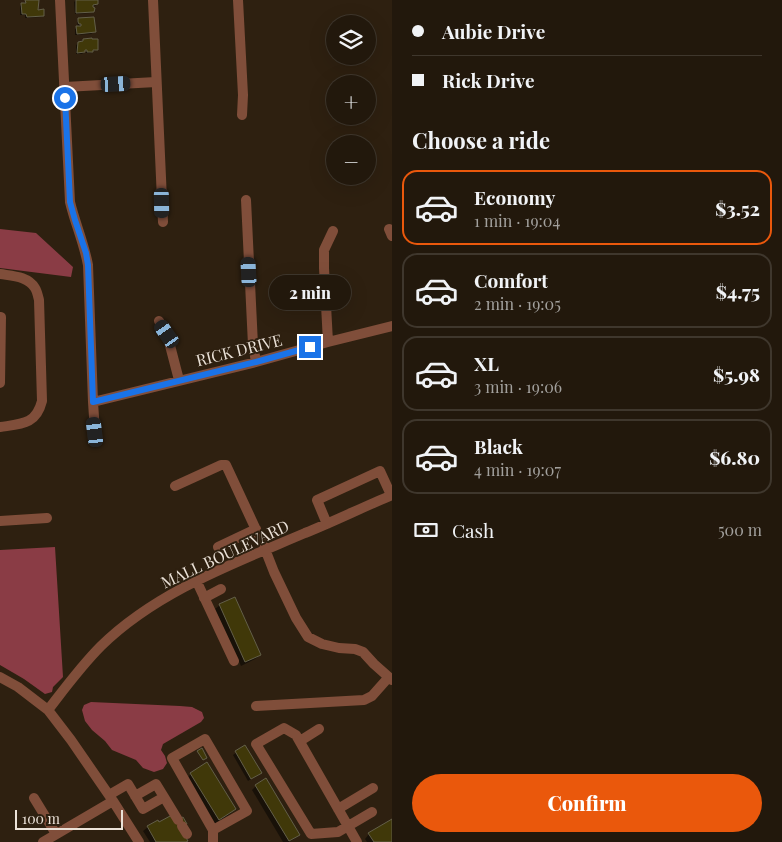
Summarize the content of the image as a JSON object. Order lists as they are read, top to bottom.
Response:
{
  "streets": {
    "street": ["RICK DRIVE", "MALL BOULEVARD"]
  },
  "scale_bar": "100 m",
  "page": {
    "banner": ["Aubie Drive", "Rick Drive"],
    "map_buttons": ["+", "−"],
    "heading": "Choose a ride",
    "list": [
      {
        "name": "Economy",
        "note": "1 min · 19:04",
        "value": "$3.52"
      },
      {
        "name": "Comfort",
        "note": "2 min · 19:05",
        "value": "$4.75"
      },
      {
        "name": "XL",
        "note": "3 min · 19:06",
        "value": "$5.98"
      },
      {
        "name": "Black",
        "note": "4 min · 19:07",
        "value": "$6.80"
      }
    ],
    "bubble": "2 min",
    "pay": ["Cash", "500 m"],
    "buttons": "Confirm",
    "scale": "100 m"
  }
}
